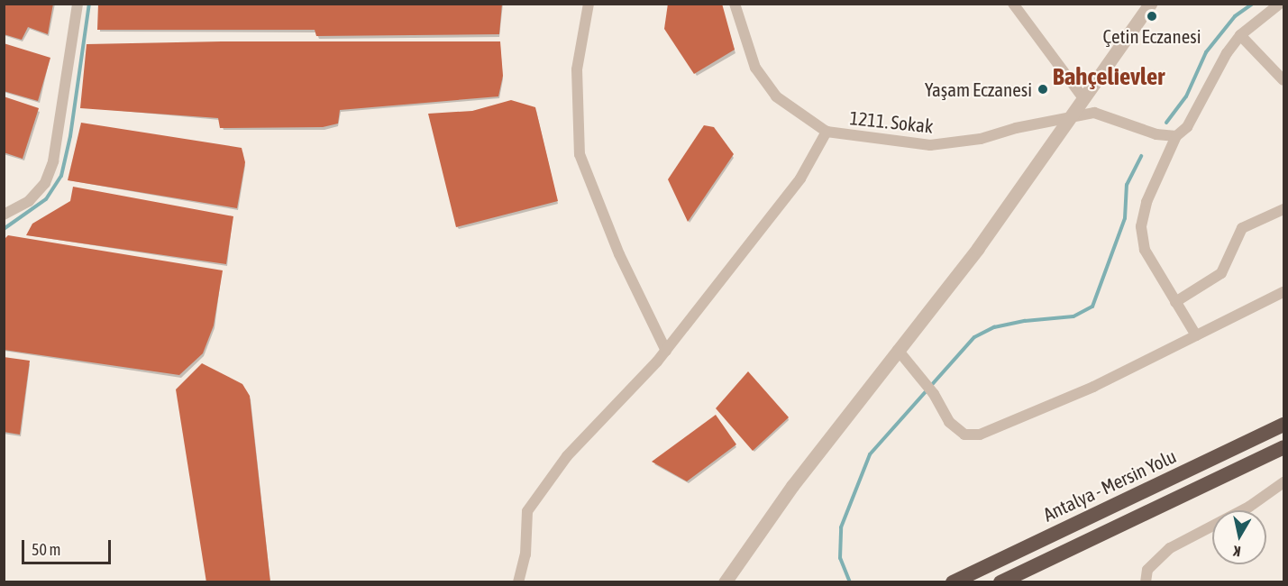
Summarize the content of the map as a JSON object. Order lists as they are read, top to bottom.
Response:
{
  "streets": {
    "highway": ["Antalya - Mersin Yolu"],
    "street": ["1211. Sokak"]
  },
  "districts": ["Bahçelievler"],
  "places": ["Çetin Eczanesi", "Yaşam Eczanesi"],
  "scale_bar": "50 m",
  "north": "bottom"
}
